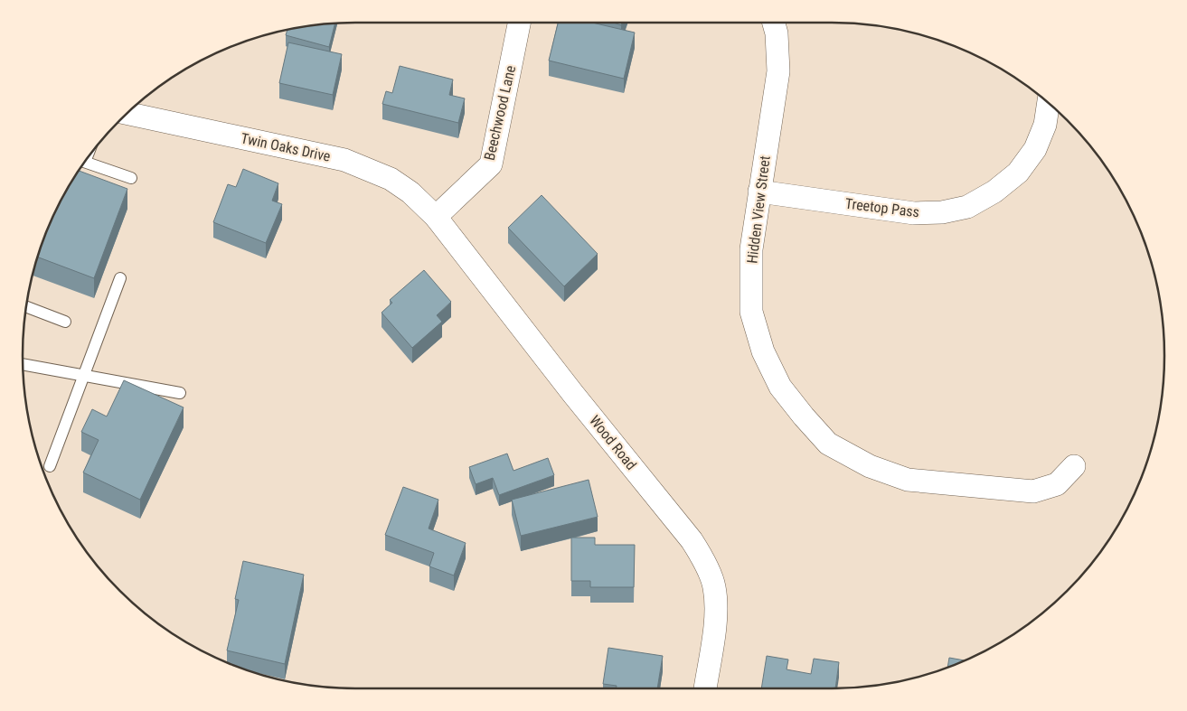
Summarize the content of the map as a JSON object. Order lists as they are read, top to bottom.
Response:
{
  "streets": {
    "street": [
      "Beechwood Lane",
      "Twin Oaks Drive",
      "Treetop Pass",
      "Hidden View Street",
      "Wood Road"
    ]
  },
  "crossings": [
    ["Beechwood Lane", "Twin Oaks Drive"],
    ["Beechwood Lane", "Wood Road"],
    ["Twin Oaks Drive", "Wood Road"],
    ["Treetop Pass", "Hidden View Street"]
  ]
}
